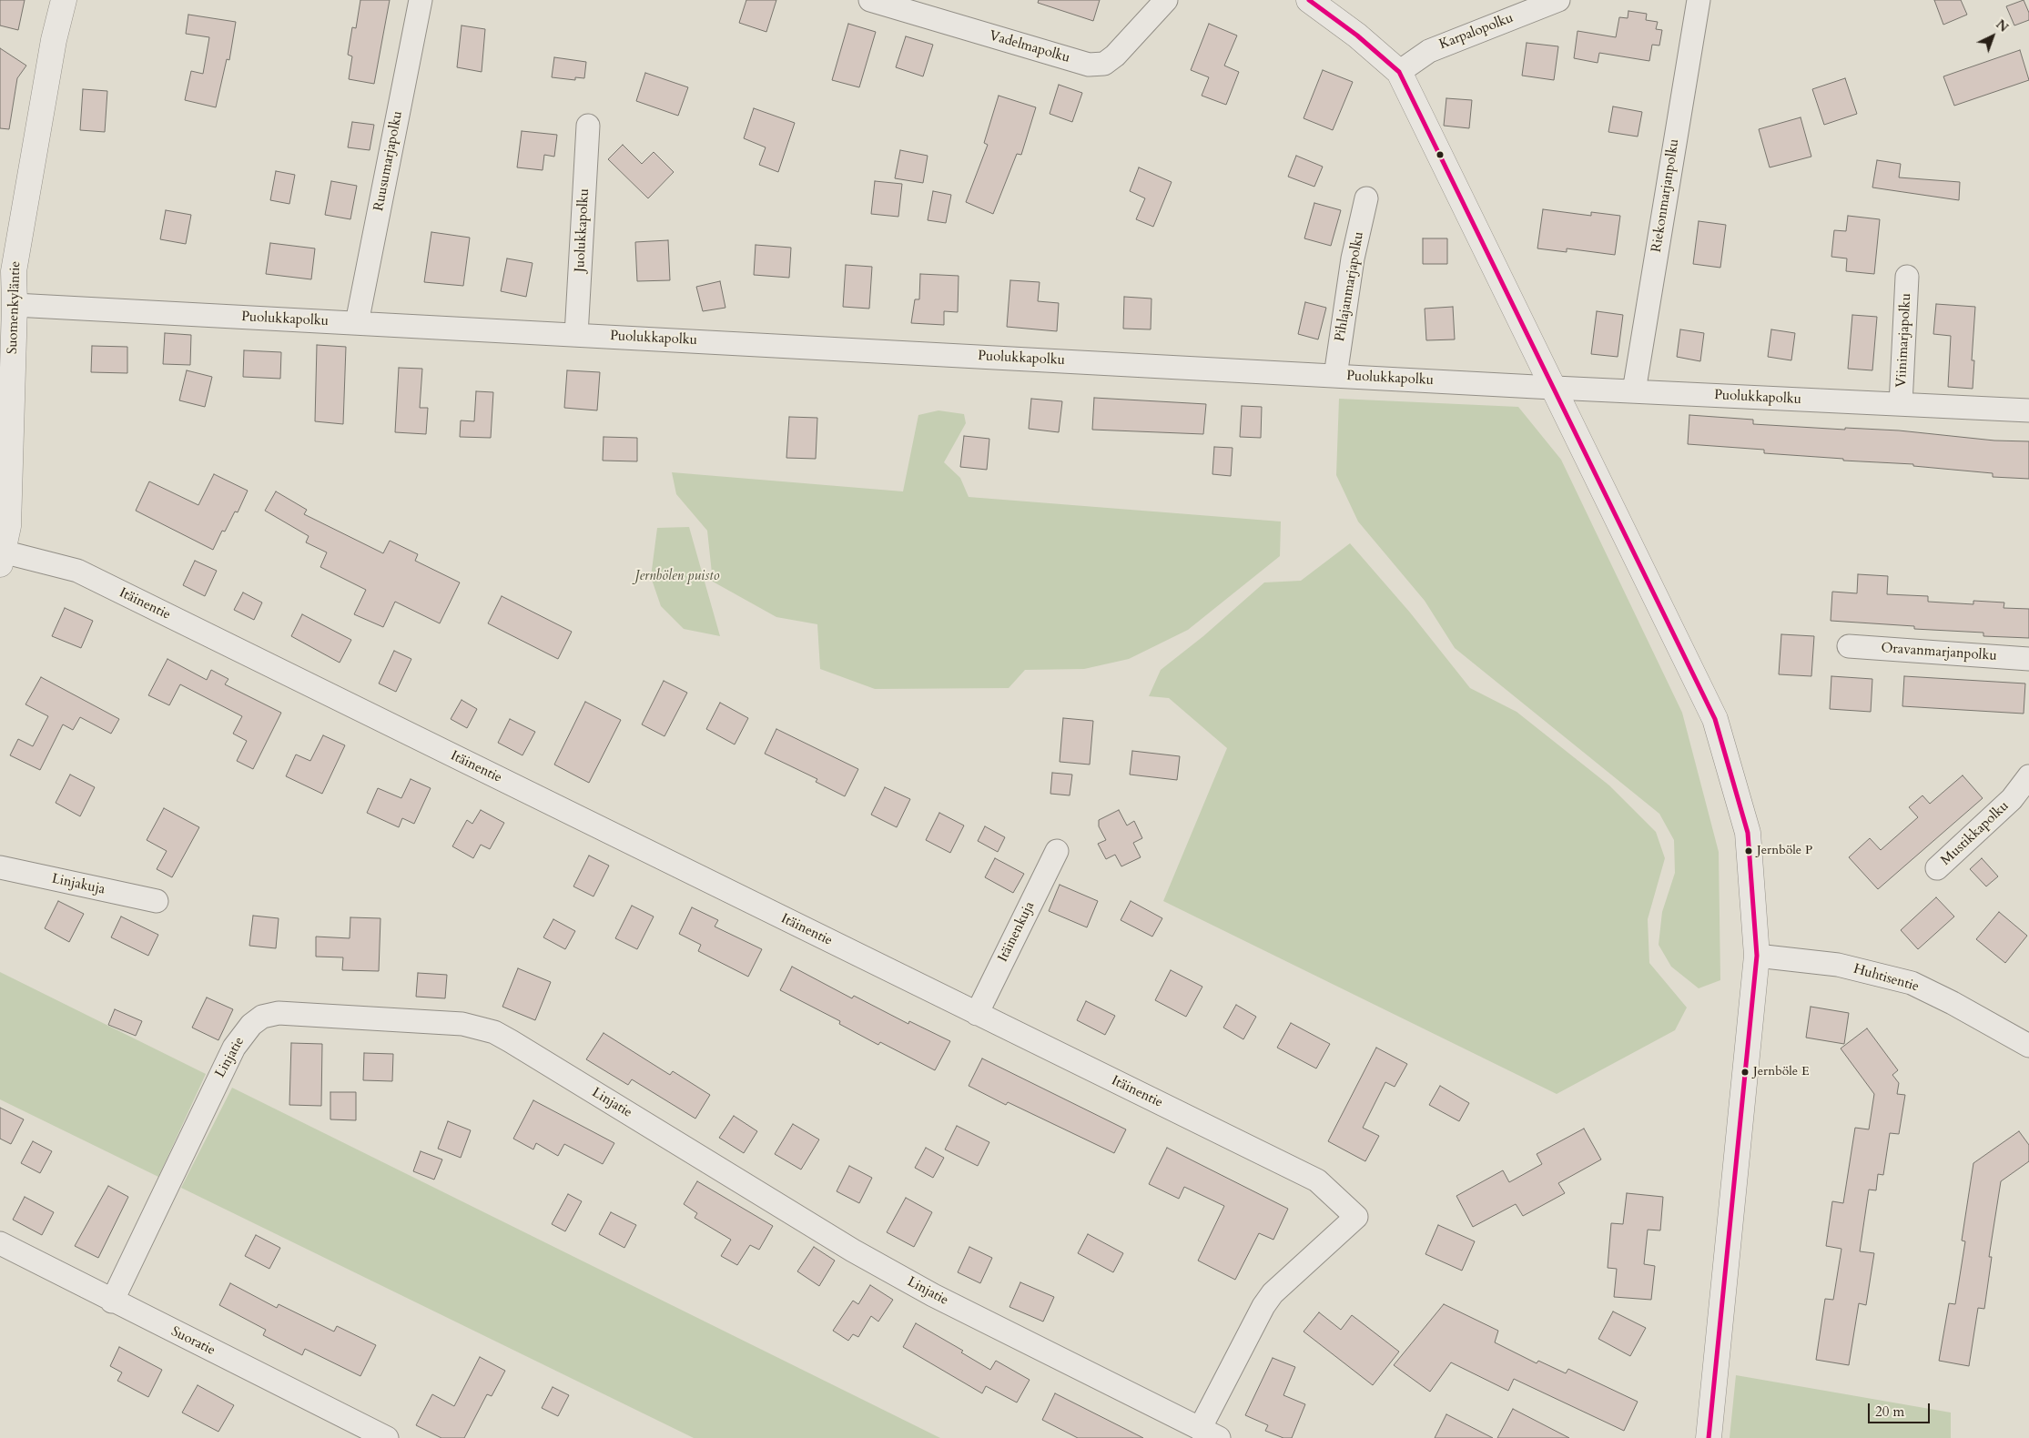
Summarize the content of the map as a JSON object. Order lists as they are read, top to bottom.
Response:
{
  "streets": {
    "street": [
      "Karpalopolku",
      "Vadelmapolku",
      "Ruusumarjapolku",
      "Riekonmarjanpolku",
      "Juolukkapolku",
      "Pihlajanmarjapolku",
      "Suomenkyläntie",
      "Puolukkapolku",
      "Viinimarjapolku",
      "Itäinentie",
      "Oravanmarjanpolku",
      "Mustikkapolku",
      "Linjakuja",
      "Itäinenkuja",
      "Huhtisentie",
      "Linjatie",
      "Suoratie"
    ]
  },
  "crossings": [
    ["Ruusumarjapolku", "Puolukkapolku"],
    ["Riekonmarjanpolku", "Puolukkapolku"],
    ["Juolukkapolku", "Puolukkapolku"],
    ["Pihlajanmarjapolku", "Puolukkapolku"],
    ["Suomenkyläntie", "Puolukkapolku"],
    ["Suomenkyläntie", "Itäinentie"],
    ["Puolukkapolku", "Viinimarjapolku"],
    ["Itäinentie", "Itäinenkuja"],
    ["Itäinentie", "Linjatie"],
    ["Linjatie", "Suoratie"]
  ],
  "parks": ["Jernbölen puisto"],
  "places": ["Jernböle P", "Jernböle E"],
  "scale_bar": "20 m",
  "north": "top right"
}
